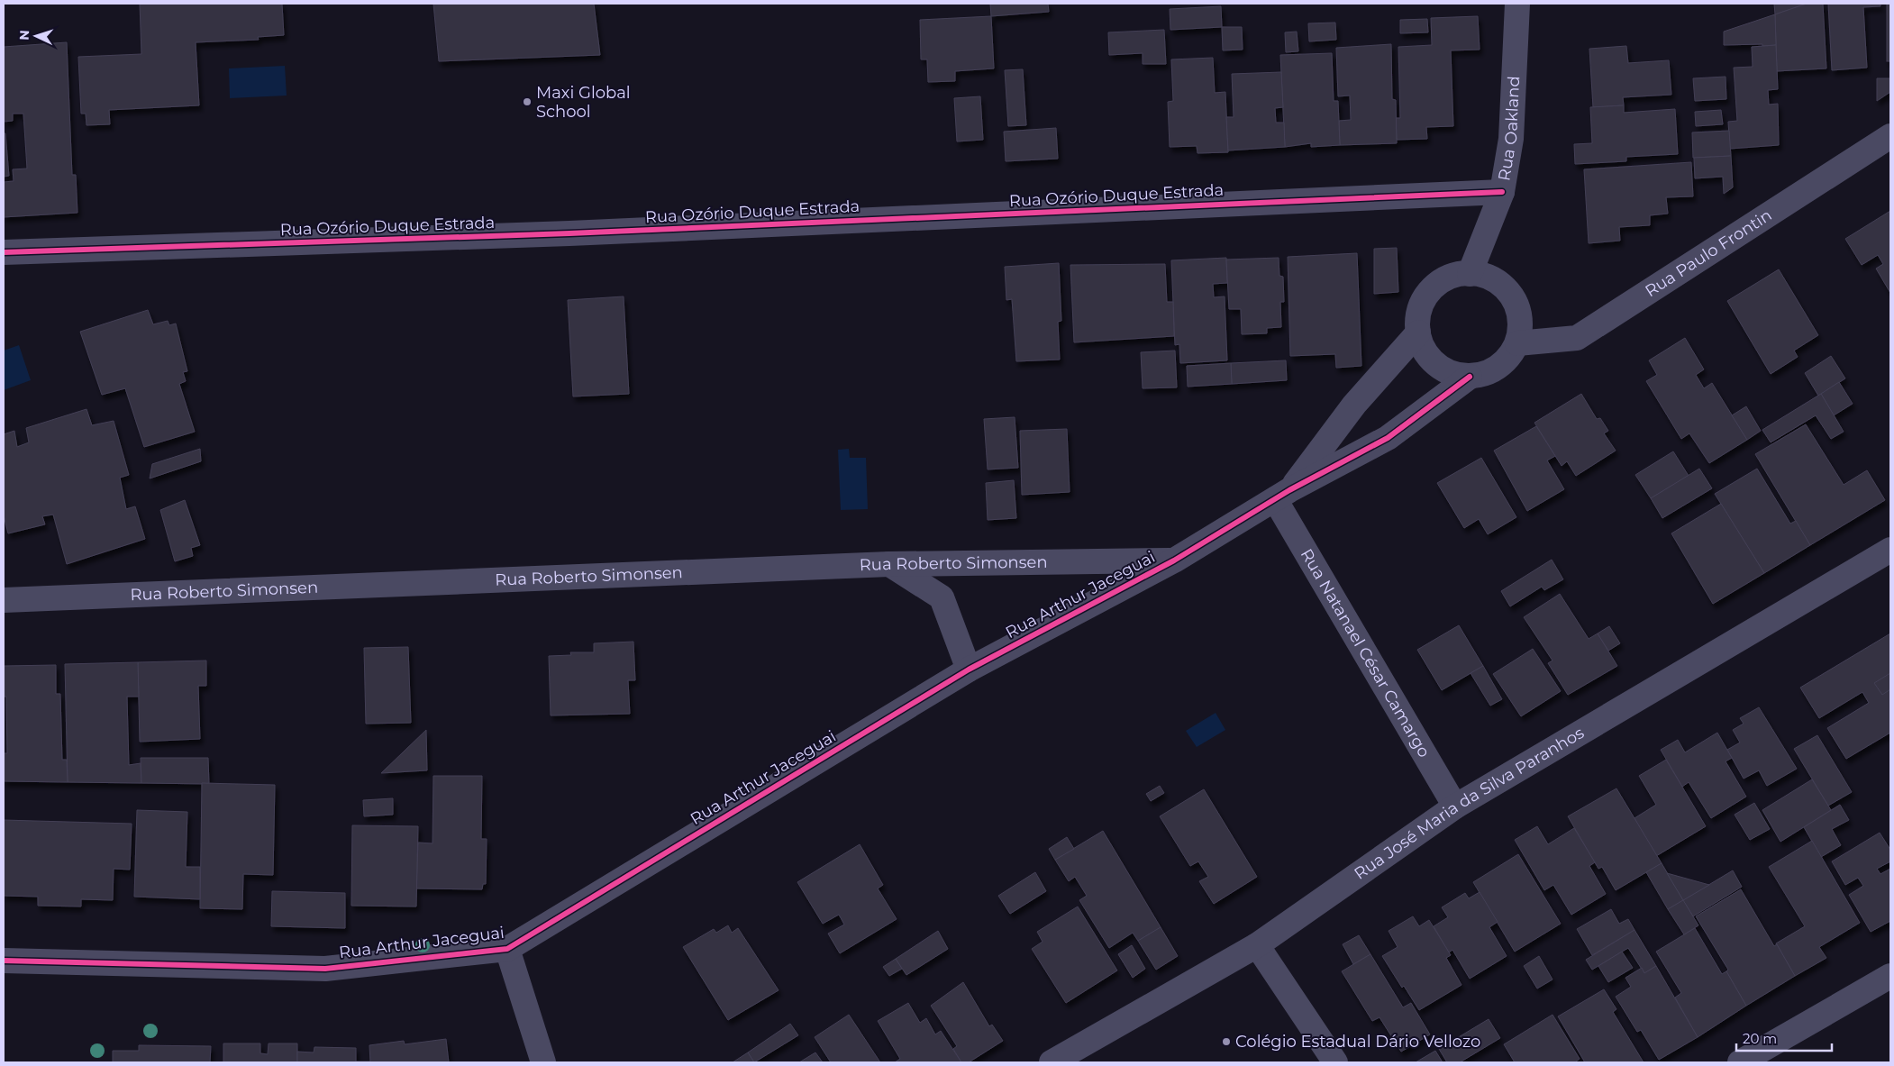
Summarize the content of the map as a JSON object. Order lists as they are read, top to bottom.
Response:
{
  "streets": {
    "street": [
      "Rua Oakland",
      "Rua Ozório Duque Estrada",
      "Rua Paulo Frontin",
      "Rua Roberto Simonsen",
      "Rua Arthur Jaceguai",
      "Rua Natanael César Camargo",
      "Rua José Maria da Silva Paranhos"
    ]
  },
  "crossings": [
    ["Rua Oakland", "Rua Ozório Duque Estrada"],
    ["Rua Oakland", "Rua Paulo Frontin"],
    ["Rua Oakland", "Rua Arthur Jaceguai"],
    ["Rua Paulo Frontin", "Rua Arthur Jaceguai"],
    ["Rua Roberto Simonsen", "Rua Arthur Jaceguai"],
    ["Rua Arthur Jaceguai", "Rua Natanael César Camargo"],
    ["Rua Natanael César Camargo", "Rua José Maria da Silva Paranhos"]
  ],
  "places": ["Maxi Global School", "Colégio Estadual Dário Vellozo"],
  "scale_bar": "20 m",
  "north": "left"
}
